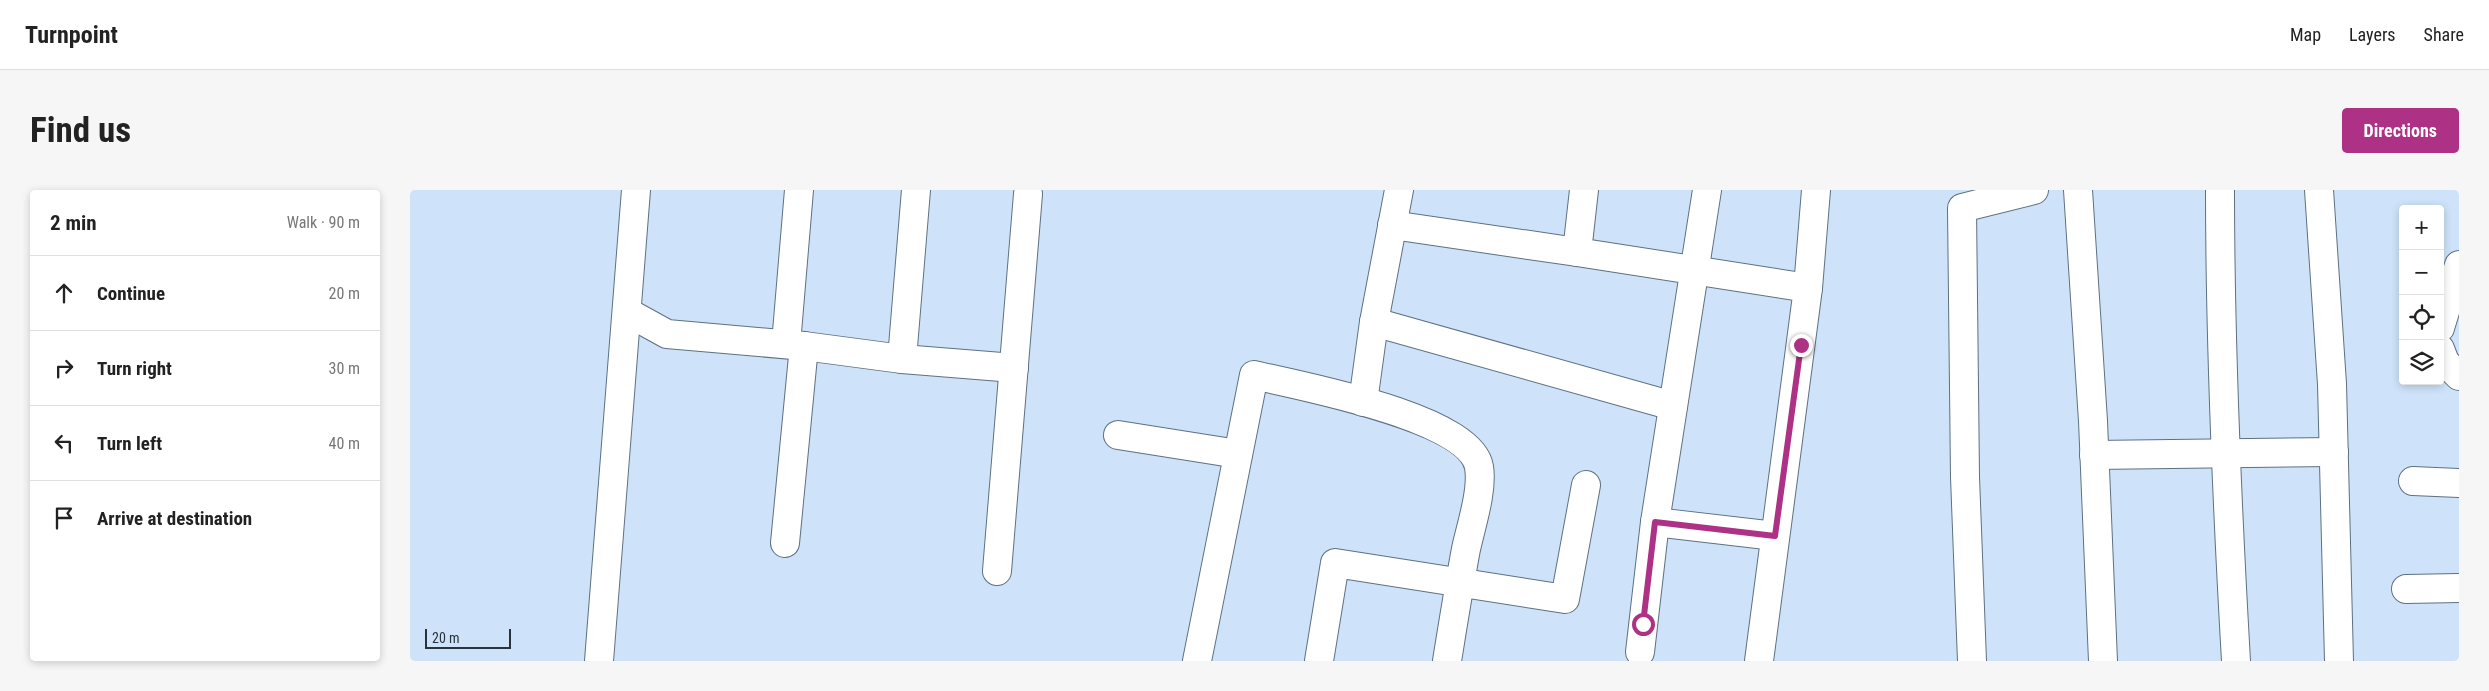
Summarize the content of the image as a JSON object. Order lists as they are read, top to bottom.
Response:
{
  "scale_bar": "20 m",
  "page": {
    "header": "Turnpoint",
    "nav": ["Map", "Layers", "Share"],
    "buttons": "Directions",
    "title": "Find us",
    "heading": ["2 min", "Walk · 90 m"],
    "map_buttons": ["+", "−"],
    "list": [
      ["Continue", "20 m"],
      ["Turn right", "30 m"],
      ["Turn left", "40 m"],
      "Arrive at destination"
    ],
    "scale": "20 m"
  }
}
